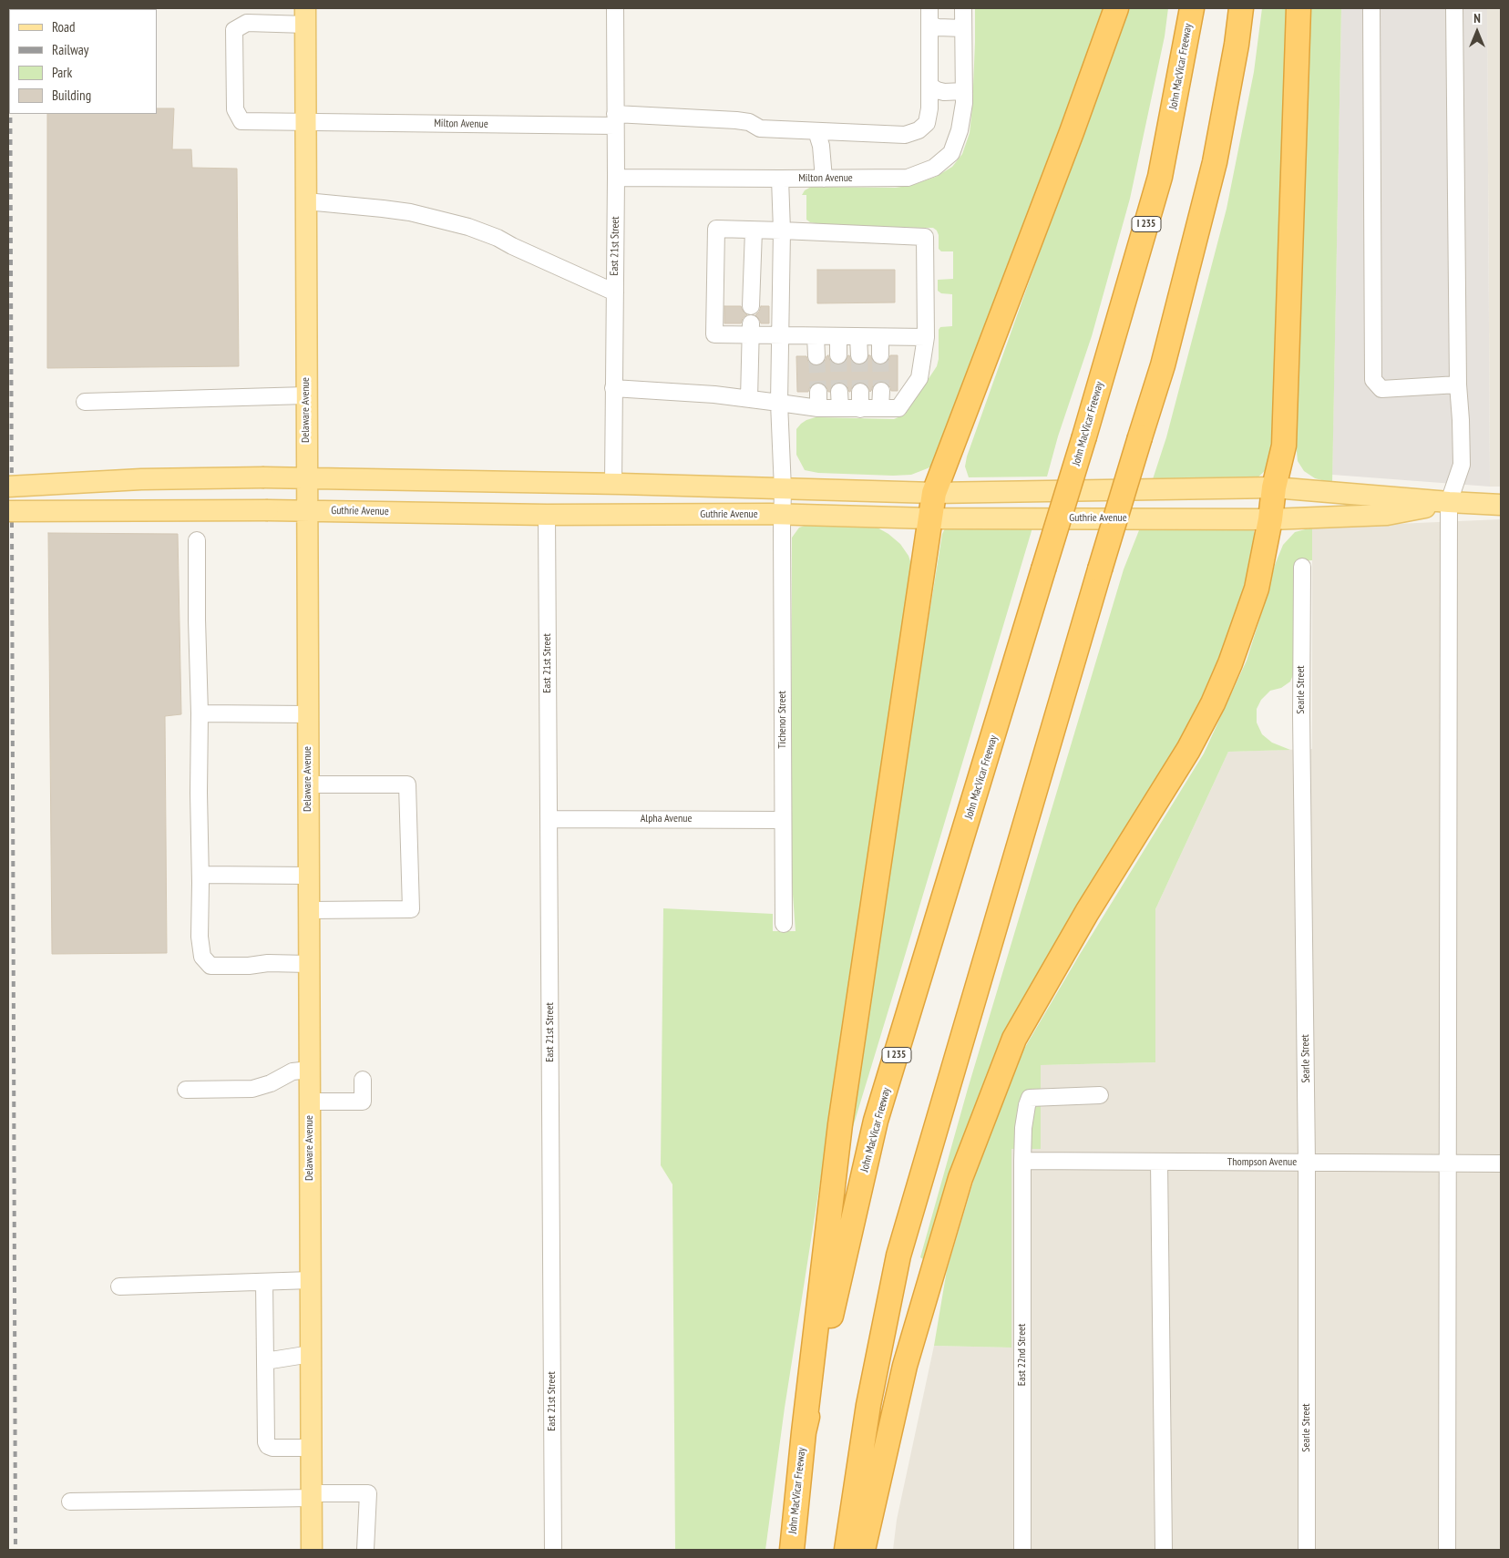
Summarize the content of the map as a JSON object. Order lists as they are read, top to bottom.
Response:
{
  "streets": {
    "highway": ["John MacVicar Freeway", "I 235"],
    "main road": ["Delaware Avenue", "Guthrie Avenue"],
    "street": [
      "Milton Avenue",
      "East 21st Street",
      "Searle Street",
      "Tichenor Street",
      "Alpha Avenue",
      "Thompson Avenue",
      "East 22nd Street"
    ]
  },
  "crossings": [
    ["Milton Avenue", "East 21st Street"],
    ["Milton Avenue", "Delaware Avenue"],
    ["Milton Avenue", "Tichenor Street"],
    ["East 21st Street", "Guthrie Avenue"],
    ["East 21st Street", "Alpha Avenue"],
    ["Delaware Avenue", "Guthrie Avenue"],
    ["Guthrie Avenue", "Tichenor Street"],
    ["Searle Street", "Thompson Avenue"],
    ["Tichenor Street", "Alpha Avenue"],
    ["Thompson Avenue", "East 22nd Street"]
  ],
  "legend": [
    "Road",
    "Railway",
    "Park",
    "Building"
  ],
  "north": "top"
}
